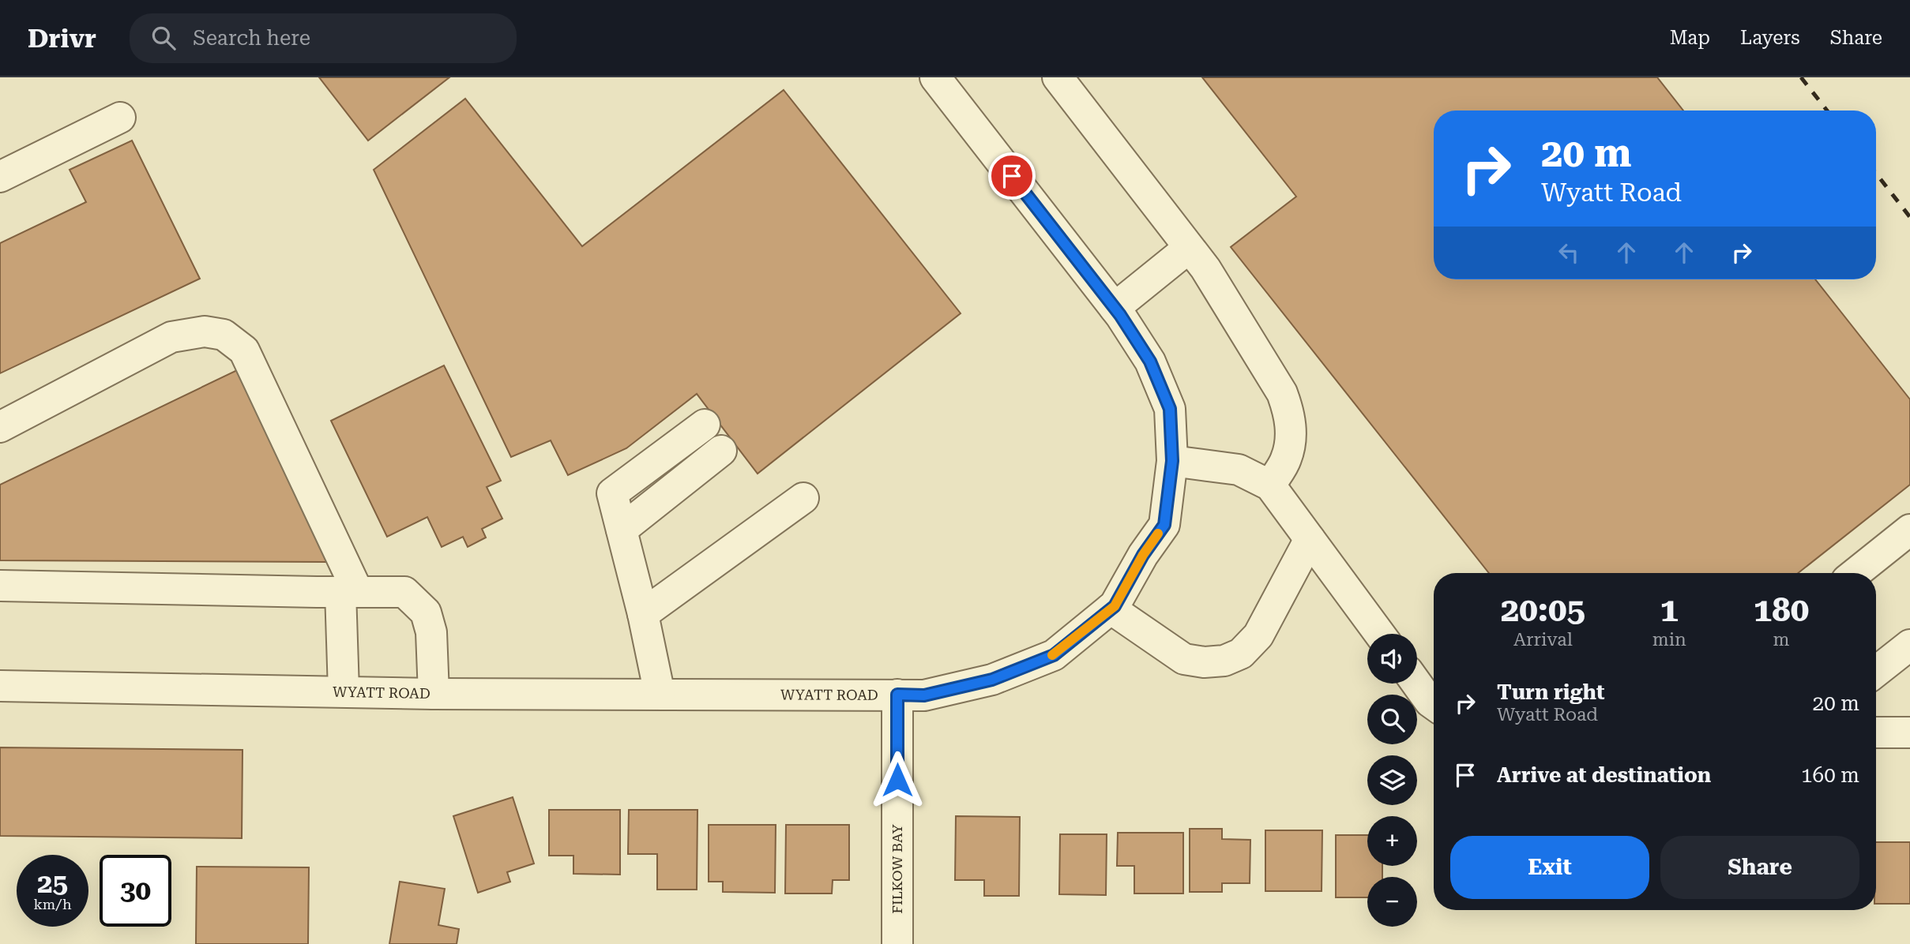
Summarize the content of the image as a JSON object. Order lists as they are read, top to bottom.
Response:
{
  "streets": {
    "street": ["WYATT ROAD", "FILKOW BAY"]
  },
  "crossings": [
    ["WYATT ROAD", "FILKOW BAY"]
  ],
  "page": {
    "header": "Drivr",
    "search": "Search here",
    "nav": ["Map", "Layers", "Share"],
    "turn": ["20 m", "Wyatt Road"],
    "eta": [
      "20:05",
      "Arrival",
      "1",
      "min",
      "180",
      "m"
    ],
    "map_buttons": ["+", "−"],
    "list": [
      {
        "name": "Turn right",
        "note": "Wyatt Road",
        "value": "20 m"
      },
      {
        "name": "Arrive at destination",
        "value": "160 m"
      }
    ],
    "buttons": ["Exit", "Share"],
    "speed": "25 km/h",
    "limit": "30"
  }
}
